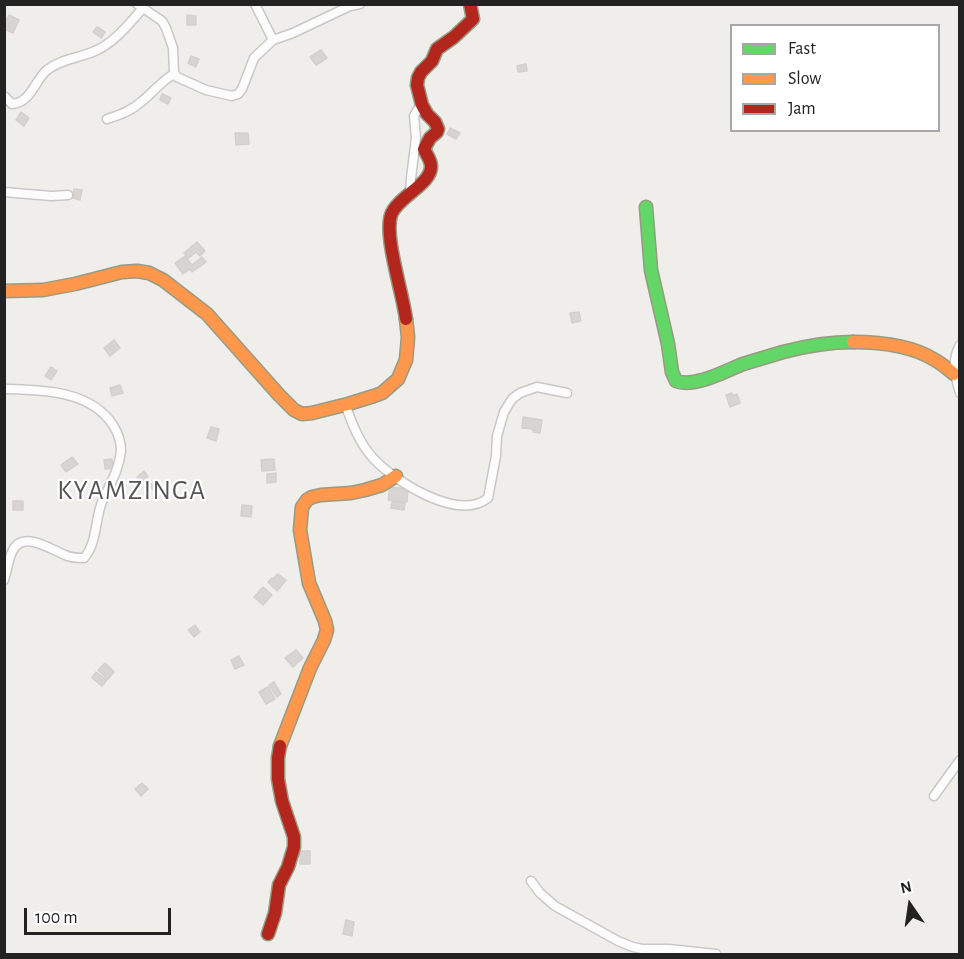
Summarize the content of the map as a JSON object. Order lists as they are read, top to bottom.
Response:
{
  "districts": ["KYAMZINGA"],
  "legend": ["Fast", "Slow", "Jam"],
  "scale_bar": "100 m",
  "north": "top"
}
